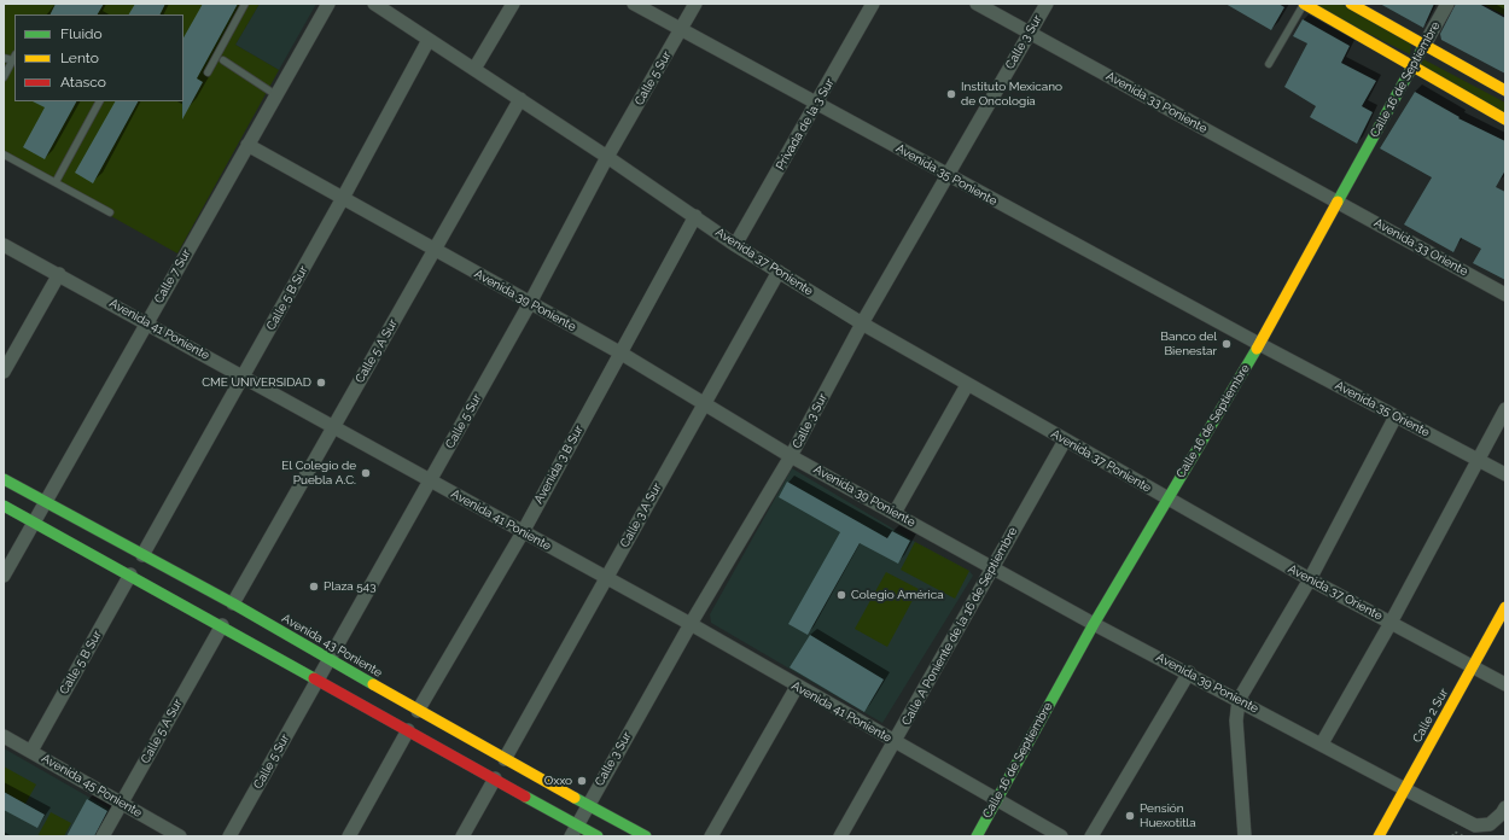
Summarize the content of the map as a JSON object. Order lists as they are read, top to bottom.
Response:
{
  "streets": {
    "main road": ["Calle 16 de Septiembre", "Avenida 43 Poniente", "Calle 2 Sur"],
    "street": [
      "Calle 3 Sur",
      "Calle 5 Sur",
      "Avenida 33 Poniente",
      "Privada de la 3 Sur",
      "Avenida 35 Poniente",
      "Avenida 33 Oriente",
      "Avenida 37 Poniente",
      "Calle 7 Sur",
      "Calle 5 B Sur",
      "Avenida 39 Poniente",
      "Avenida 41 Poniente",
      "Calle 5 A Sur",
      "Avenida 35 Oriente",
      "Avenida 3 B Sur",
      "Calle 3 A Sur",
      "Avenida 37 Oriente",
      "Calle A Poniente de la 16 de Septiembre",
      "Avenida 45 Poniente"
    ]
  },
  "crossings": [
    ["Calle 3 Sur", "Avenida 33 Poniente"],
    ["Calle 3 Sur", "Avenida 35 Poniente"],
    ["Calle 3 Sur", "Avenida 37 Poniente"],
    ["Calle 3 Sur", "Avenida 39 Poniente"],
    ["Calle 3 Sur", "Avenida 41 Poniente"],
    ["Calle 3 Sur", "Avenida 43 Poniente"],
    ["Calle 5 Sur", "Avenida 35 Poniente"],
    ["Calle 5 Sur", "Avenida 37 Poniente"],
    ["Calle 5 Sur", "Avenida 39 Poniente"],
    ["Calle 5 Sur", "Avenida 41 Poniente"],
    ["Calle 5 Sur", "Avenida 43 Poniente"],
    ["Calle 16 de Septiembre", "Avenida 33 Poniente"],
    ["Calle 16 de Septiembre", "Avenida 35 Poniente"],
    ["Calle 16 de Septiembre", "Avenida 33 Oriente"],
    ["Calle 16 de Septiembre", "Avenida 37 Poniente"],
    ["Calle 16 de Septiembre", "Avenida 39 Poniente"],
    ["Calle 16 de Septiembre", "Avenida 41 Poniente"],
    ["Calle 16 de Septiembre", "Avenida 35 Oriente"],
    ["Calle 16 de Septiembre", "Avenida 37 Oriente"],
    ["Avenida 33 Poniente", "Avenida 33 Oriente"],
    ["Privada de la 3 Sur", "Avenida 35 Poniente"],
    ["Privada de la 3 Sur", "Avenida 37 Poniente"],
    ["Avenida 35 Poniente", "Avenida 35 Oriente"],
    ["Avenida 37 Poniente", "Calle 5 B Sur"],
    ["Avenida 37 Poniente", "Calle 5 A Sur"],
    ["Avenida 37 Poniente", "Avenida 3 B Sur"],
    ["Avenida 37 Poniente", "Calle 3 A Sur"],
    ["Avenida 37 Poniente", "Avenida 37 Oriente"],
    ["Avenida 37 Poniente", "Calle A Poniente de la 16 de Septiembre"],
    ["Calle 7 Sur", "Avenida 39 Poniente"],
    ["Calle 7 Sur", "Avenida 41 Poniente"],
    ["Calle 7 Sur", "Avenida 43 Poniente"],
    ["Calle 5 B Sur", "Avenida 39 Poniente"],
    ["Calle 5 B Sur", "Avenida 41 Poniente"],
    ["Calle 5 B Sur", "Avenida 43 Poniente"],
    ["Calle 5 B Sur", "Avenida 45 Poniente"],
    ["Avenida 39 Poniente", "Calle 5 A Sur"],
    ["Avenida 39 Poniente", "Avenida 3 B Sur"],
    ["Avenida 39 Poniente", "Calle 3 A Sur"],
    ["Avenida 39 Poniente", "Calle A Poniente de la 16 de Septiembre"],
    ["Avenida 39 Poniente", "Calle 2 Sur"],
    ["Avenida 41 Poniente", "Calle 5 A Sur"],
    ["Avenida 41 Poniente", "Avenida 3 B Sur"],
    ["Avenida 41 Poniente", "Calle 3 A Sur"],
    ["Avenida 41 Poniente", "Calle A Poniente de la 16 de Septiembre"],
    ["Calle 5 A Sur", "Avenida 43 Poniente"],
    ["Calle 5 A Sur", "Avenida 45 Poniente"],
    ["Avenida 3 B Sur", "Avenida 43 Poniente"],
    ["Calle 3 A Sur", "Avenida 43 Poniente"],
    ["Avenida 37 Oriente", "Calle 2 Sur"]
  ],
  "places": [
    "Instituto Mexicano de Oncología",
    "Banco del Bienestar",
    "CME UNIVERSIDAD",
    "El Colegio de Puebla A.C.",
    "Plaza 543",
    "Colegio América",
    "Oxxo",
    "Pensión Huexotitla"
  ],
  "legend": ["Fluido", "Lento", "Atasco"]
}
